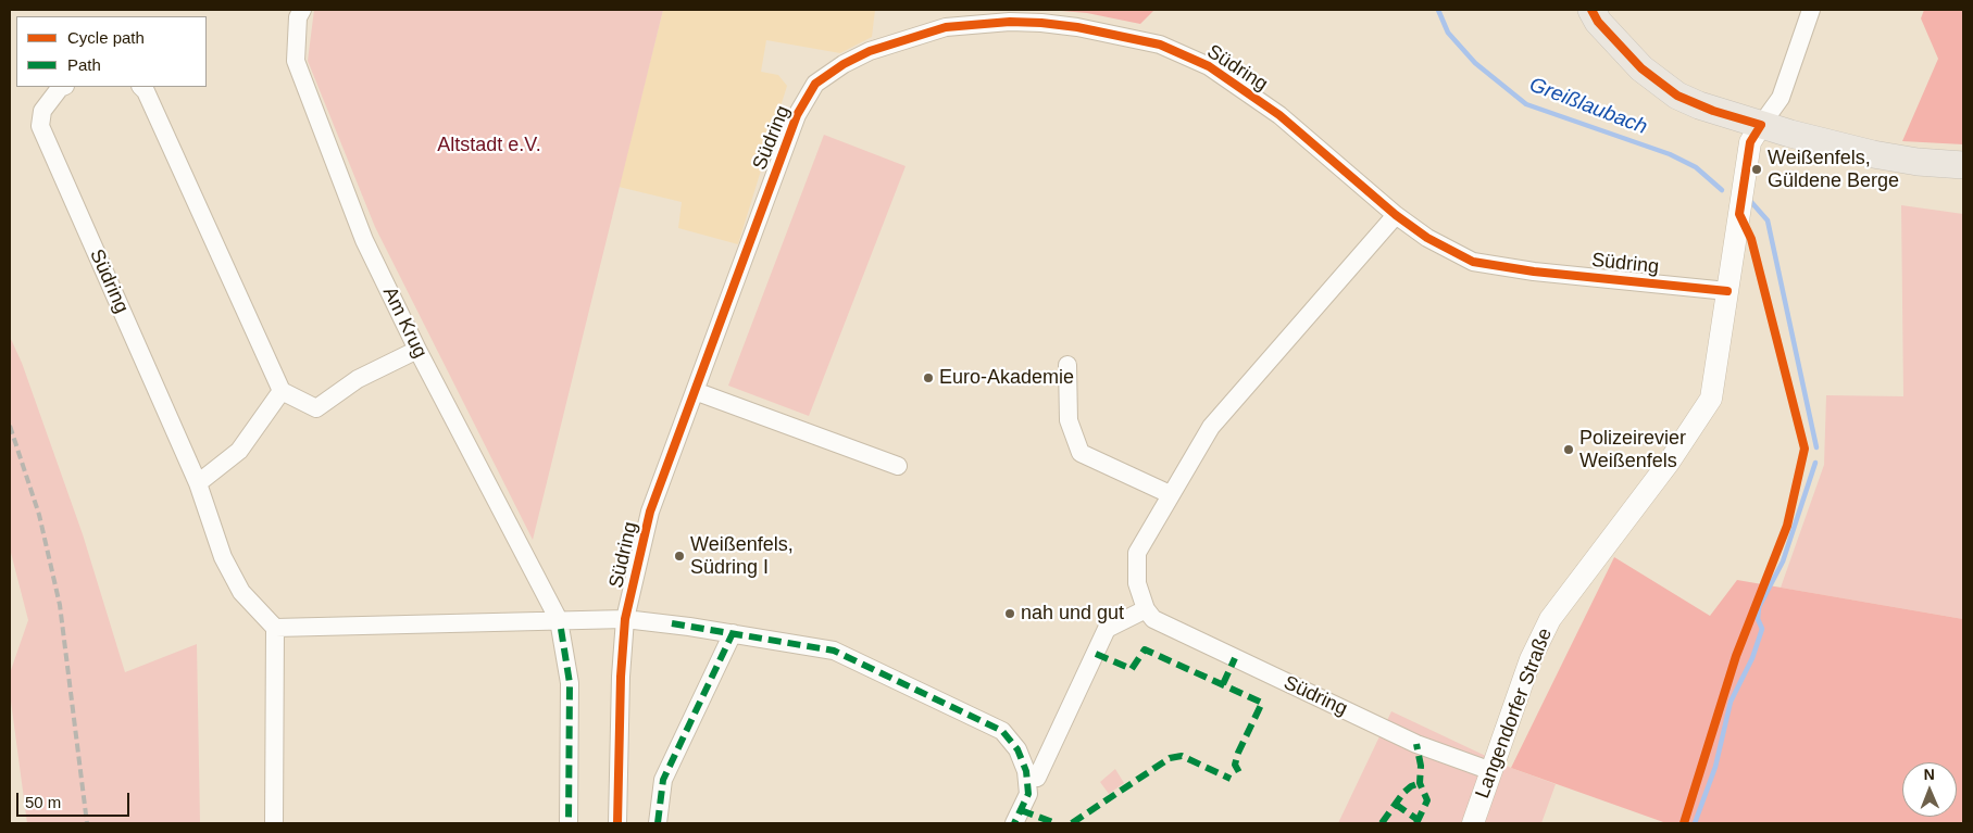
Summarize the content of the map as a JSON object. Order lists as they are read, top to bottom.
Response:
{
  "streets": {
    "street": ["Südring", "Am Krug", "Langendorfer Straße"]
  },
  "crossings": [
    ["Südring", "Langendorfer Straße"]
  ],
  "water": ["Greißlaubach"],
  "parks": ["Altstadt e.V."],
  "places": [
    "Weißenfels, Güldene Berge",
    "Euro-Akademie",
    "Polizeirevier Weißenfels",
    "Weißenfels, Südring I",
    "nah und gut"
  ],
  "legend": ["Cycle path", "Path"],
  "scale_bar": "50 m",
  "north": "top"
}
